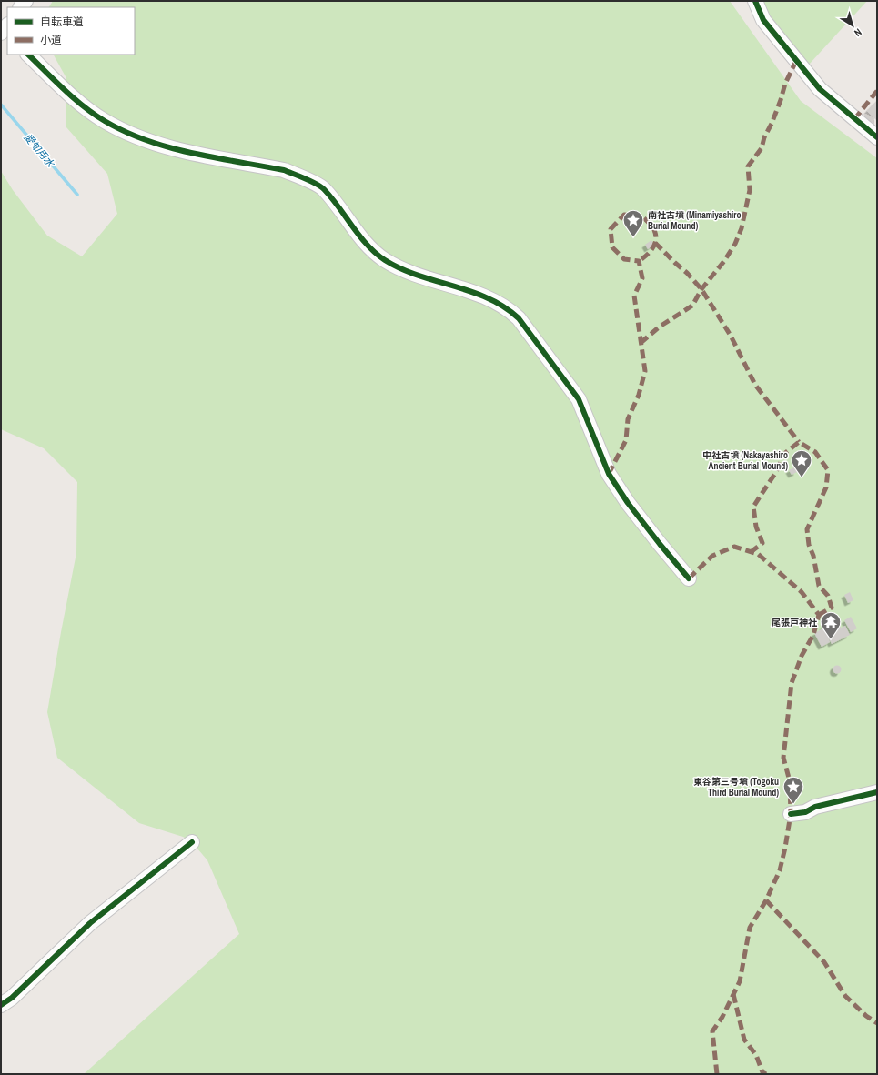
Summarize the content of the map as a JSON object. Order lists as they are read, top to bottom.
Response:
{
  "water": ["愛知用水"],
  "places": {
    "place": ["南社古墳 (Minamiyashiro Burial Mound)", "中社古墳 (Nakayashiro Ancient Burial Mound)", "東谷第三号墳 (Togoku Third Burial Mound)"],
    "temple": ["尾張戸神社"]
  },
  "legend": ["自転車道", "小道"],
  "north": "bottom right"
}
